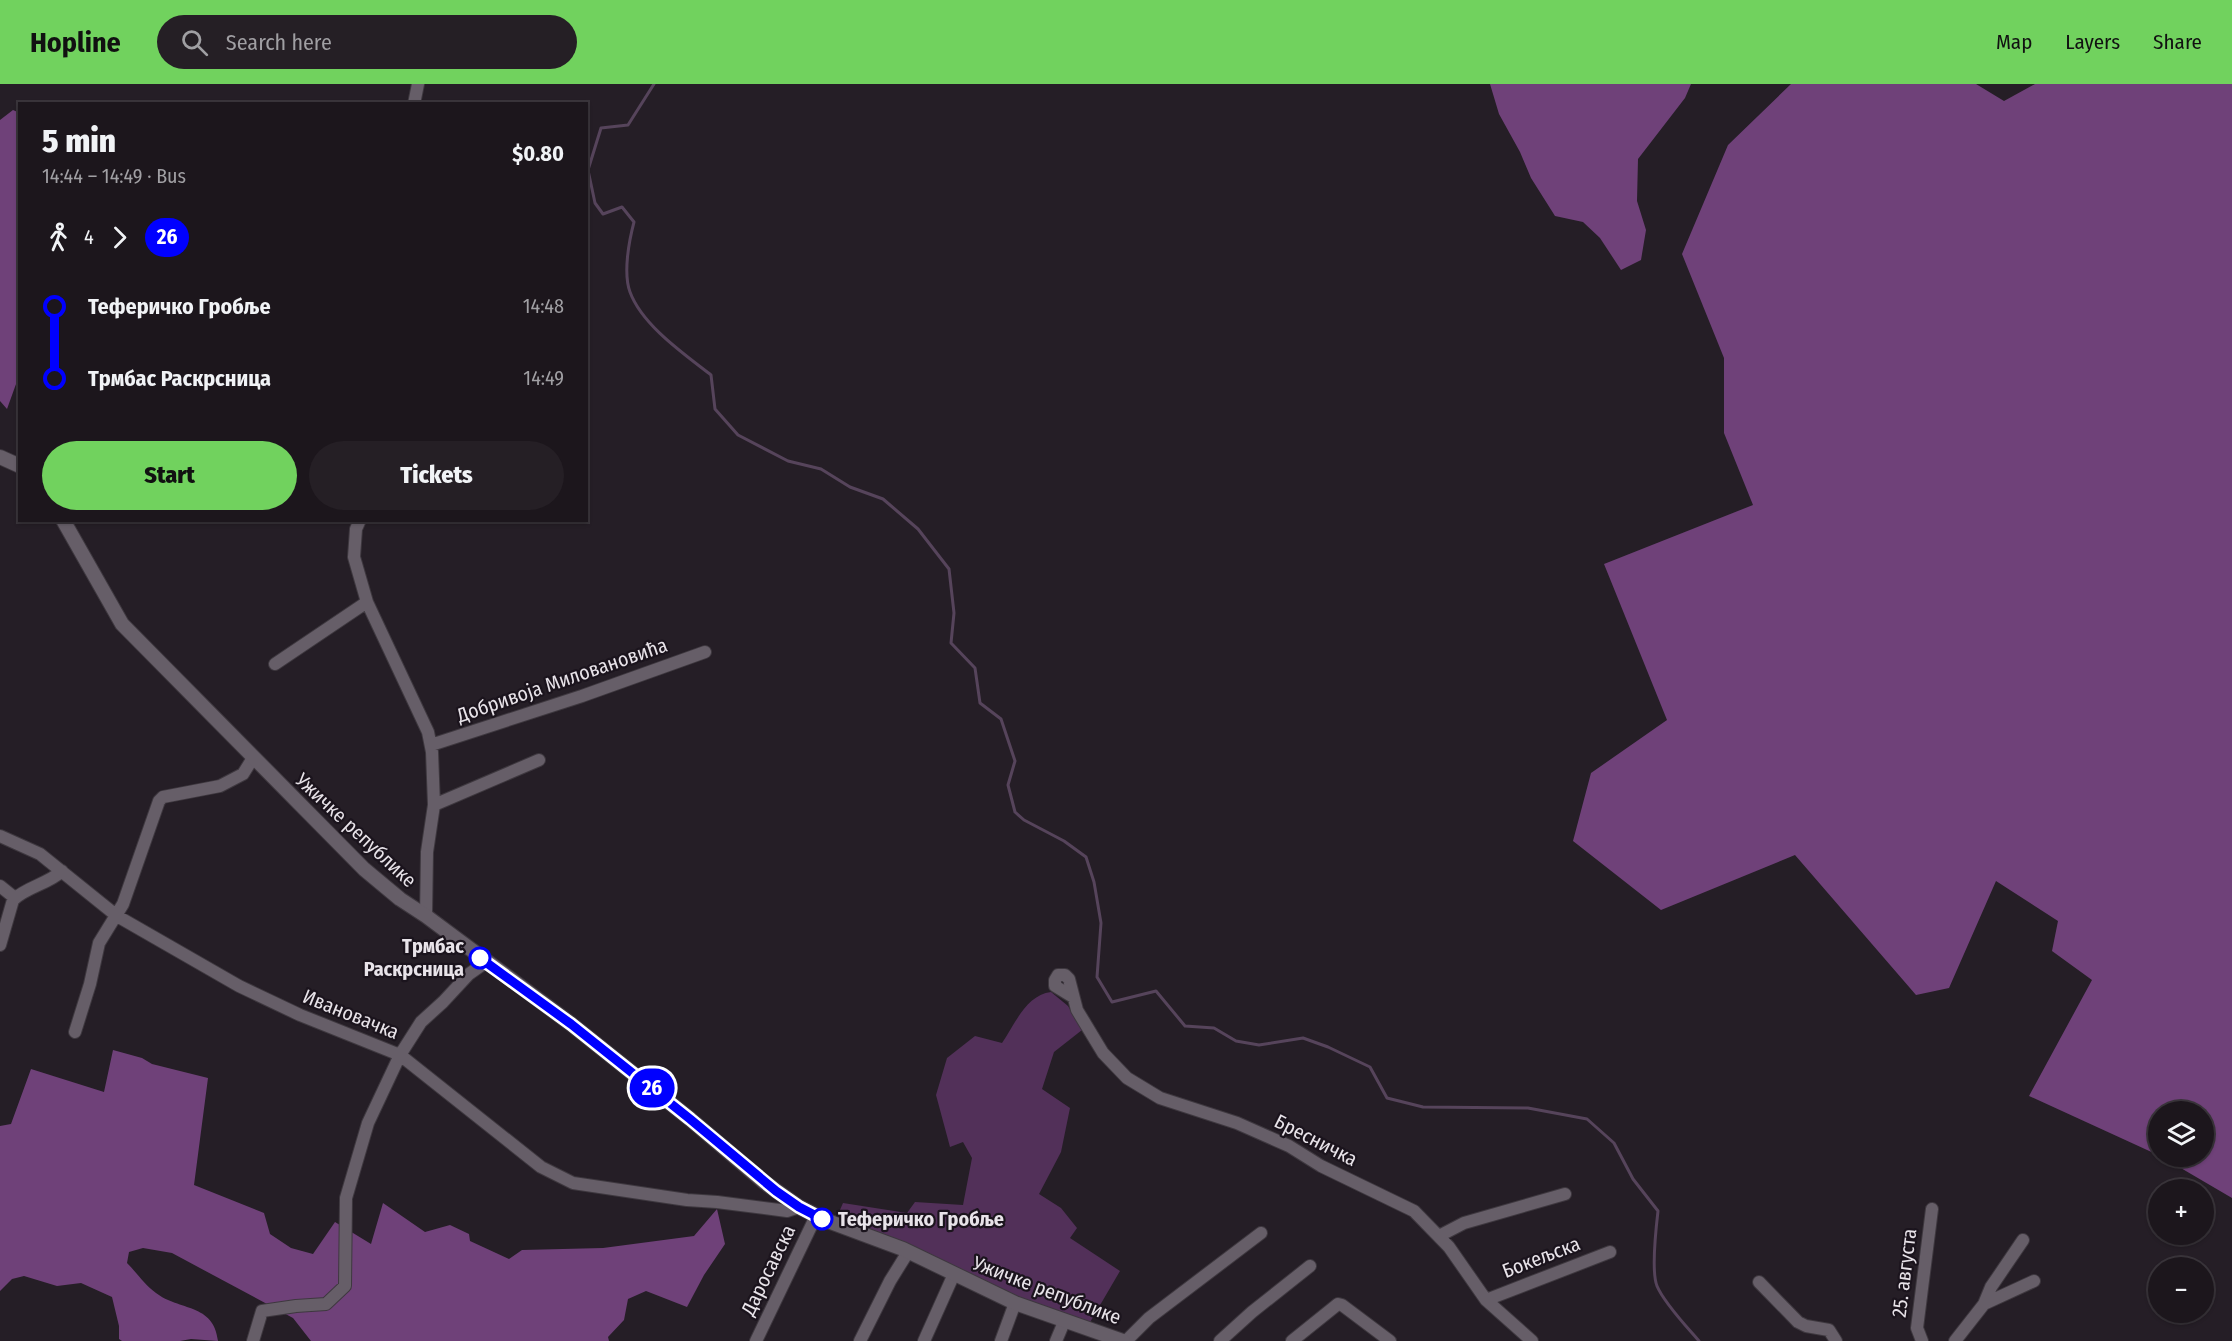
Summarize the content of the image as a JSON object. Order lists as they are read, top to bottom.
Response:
{
  "streets": {
    "street": [
      "Добривоја Миловановића",
      "Ужичке републике",
      "Ивановачка",
      "Бресничка",
      "Бокељска",
      "Даросавска",
      "25. августа"
    ]
  },
  "crossings": [
    ["Ужичке републике", "Ивановачка"],
    ["Ужичке републике", "Даросавска"],
    ["Бресничка", "Бокељска"]
  ],
  "places": ["Трмбас Раскрсница", "Теферичко Гробље"],
  "lines": ["bus line 26"],
  "page": {
    "header": "Hopline",
    "search": "Search here",
    "nav": ["Map", "Layers", "Share"],
    "on_map": "26",
    "heading": ["5 min", "14:44 – 14:49 · Bus", "$0.80"],
    "legs": ["4", "26"],
    "list": [
      {
        "name": "Теферичко Гробље",
        "value": "14:48"
      },
      {
        "name": "Трмбас Раскрсница",
        "value": "14:49"
      }
    ],
    "buttons": ["Start", "Tickets"],
    "map_buttons": ["+", "−"]
  }
}
